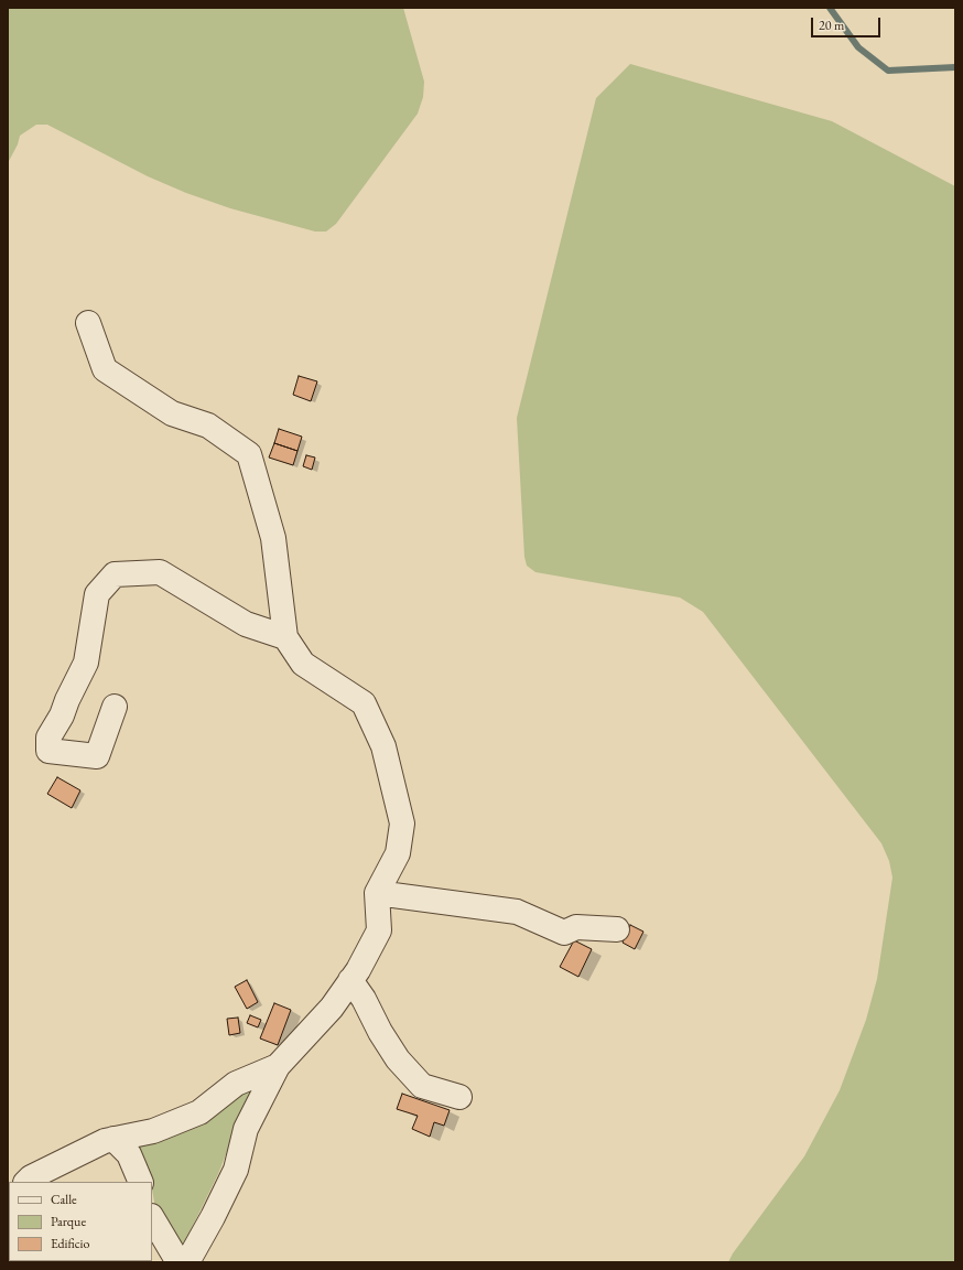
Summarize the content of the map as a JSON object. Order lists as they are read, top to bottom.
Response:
{
  "legend": ["Calle", "Parque", "Edificio"],
  "scale_bar": "20 m"
}
